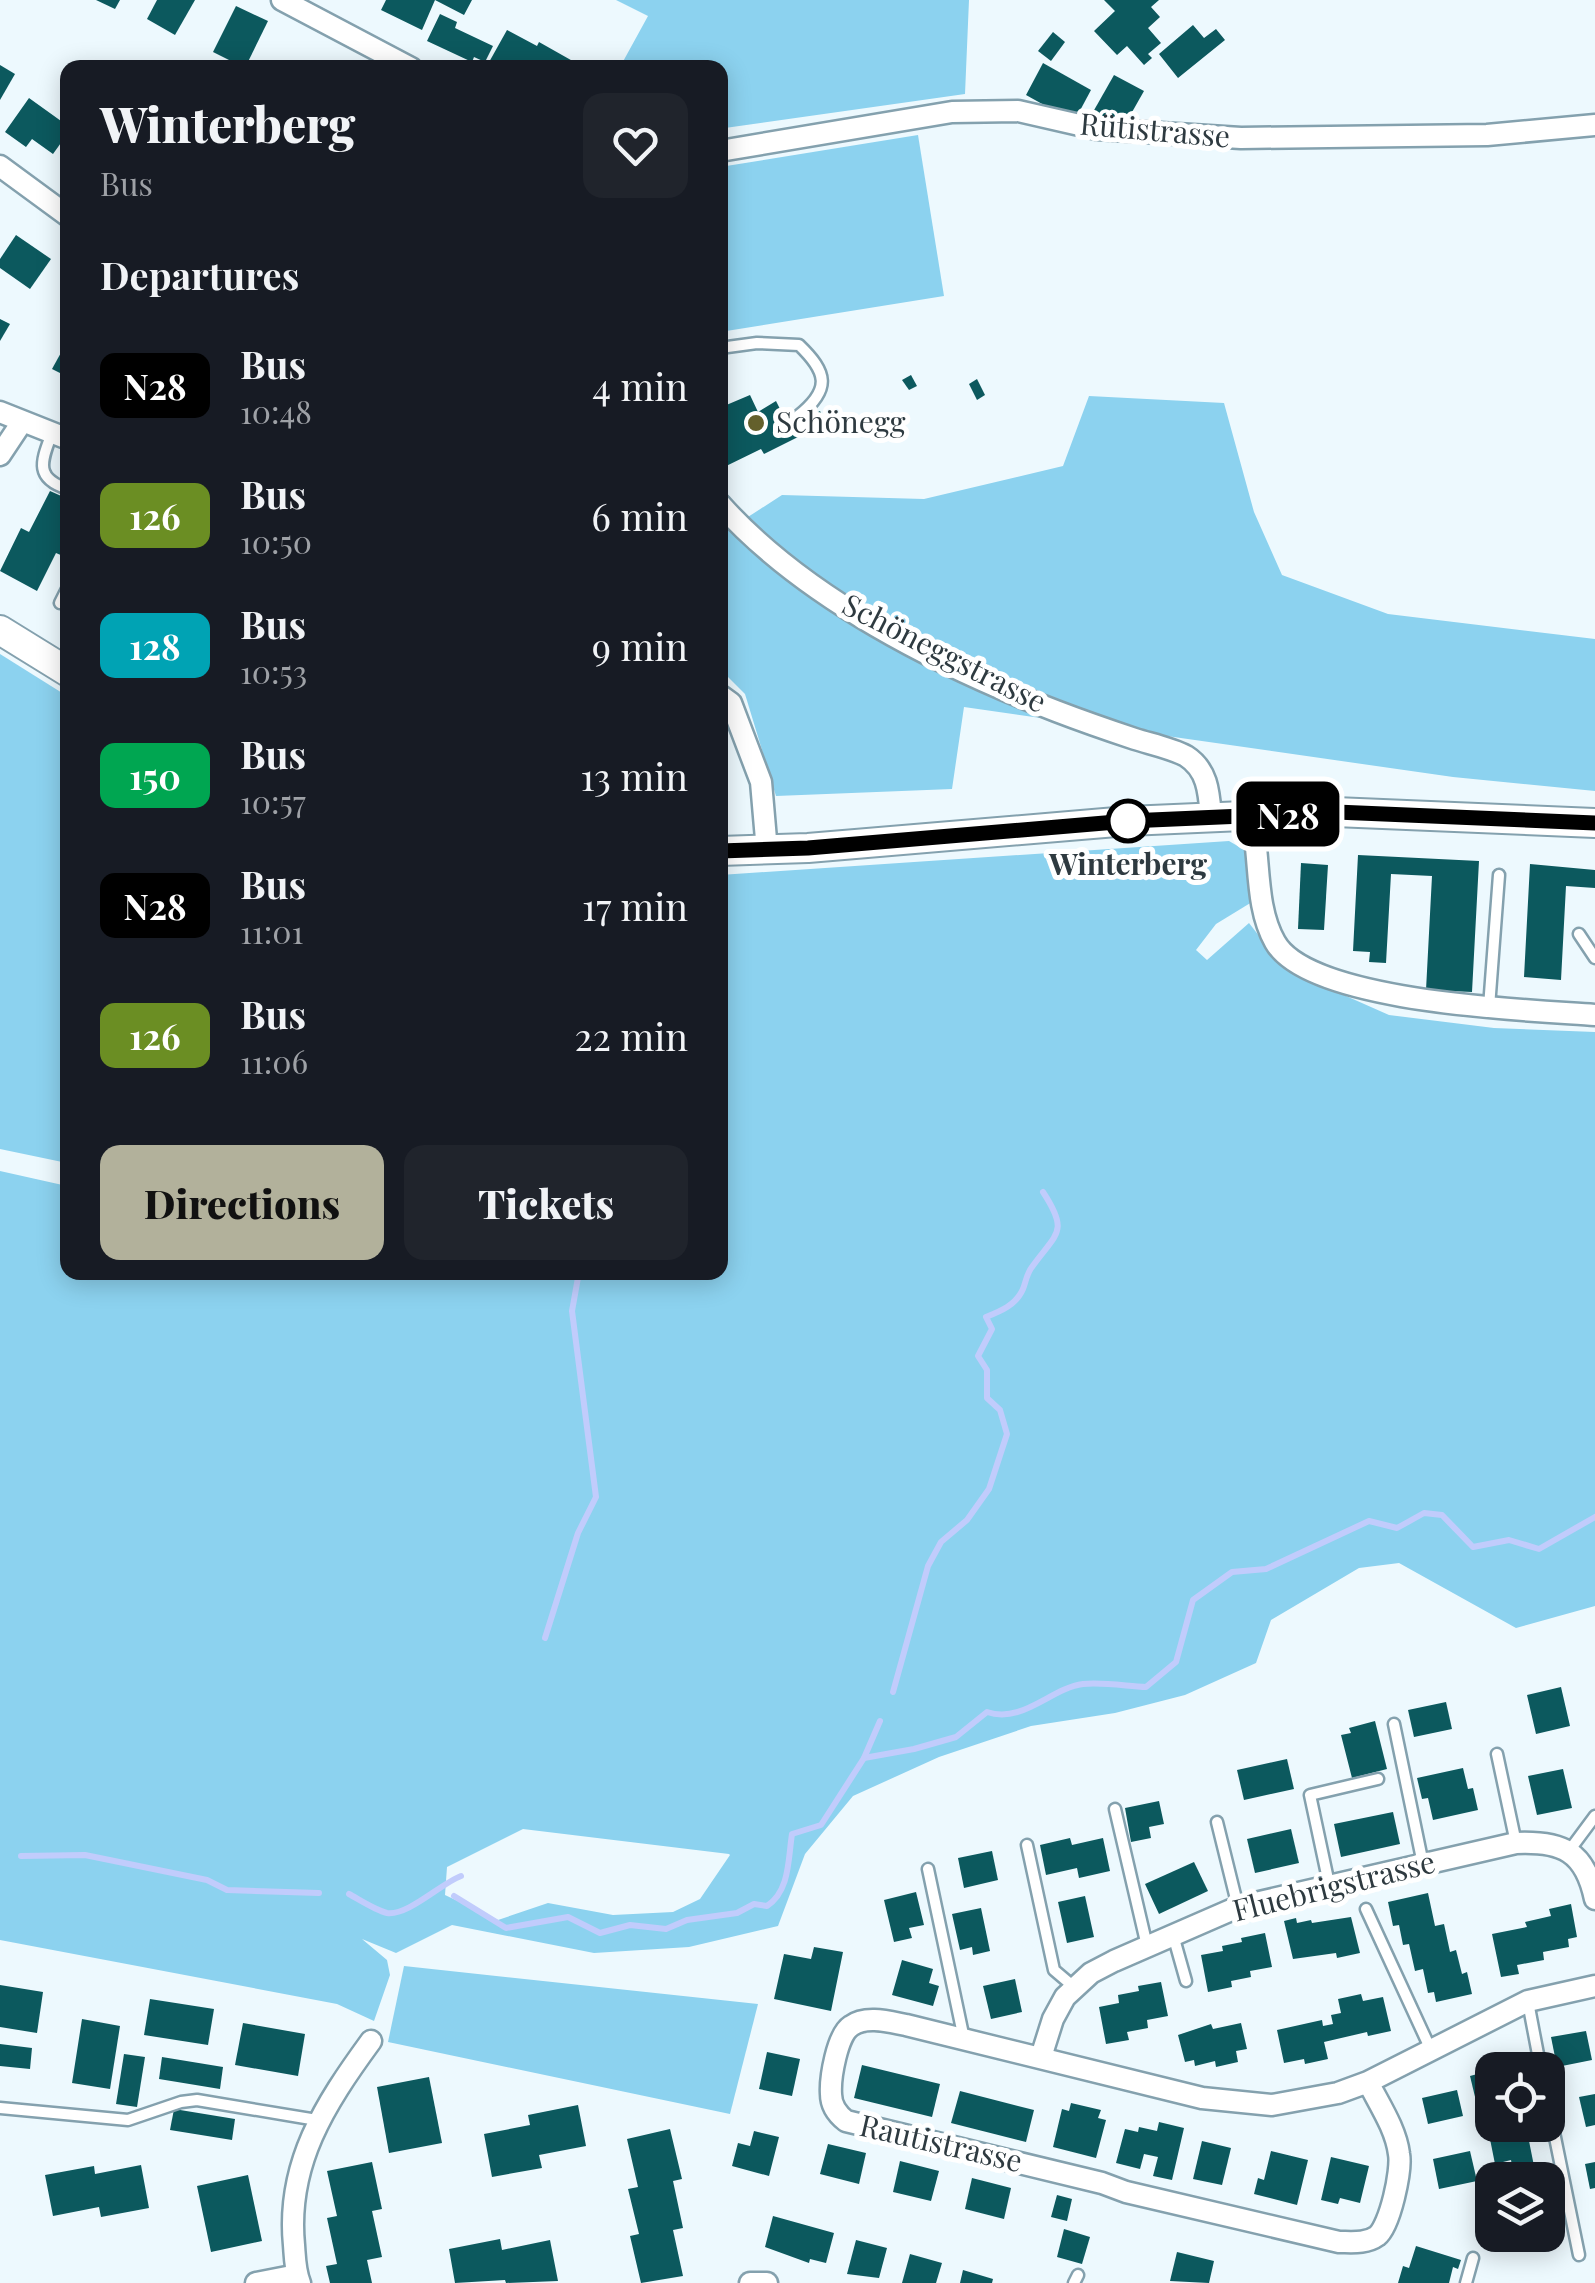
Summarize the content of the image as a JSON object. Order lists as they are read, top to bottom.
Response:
{
  "streets": {
    "street": [
      "Rütistrasse",
      "Schöneggstrasse",
      "Fluebrigstrasse",
      "Rautistrasse"
    ]
  },
  "crossings": [
    ["Fluebrigstrasse", "Rautistrasse"]
  ],
  "places": ["Schönegg", "Winterberg"],
  "lines": ["bus line N28"],
  "page": {
    "on_map": "N28",
    "heading": [
      ["Winterberg", "Bus"],
      "Departures"
    ],
    "list": [
      {
        "mark": "N28",
        "name": "Bus",
        "note": "10:48",
        "value": "4 min"
      },
      {
        "mark": "126",
        "name": "Bus",
        "note": "10:50",
        "value": "6 min"
      },
      {
        "mark": "128",
        "name": "Bus",
        "note": "10:53",
        "value": "9 min"
      },
      {
        "mark": "150",
        "name": "Bus",
        "note": "10:57",
        "value": "13 min"
      },
      {
        "mark": "N28",
        "name": "Bus",
        "note": "11:01",
        "value": "17 min"
      },
      {
        "mark": "126",
        "name": "Bus",
        "note": "11:06",
        "value": "22 min"
      }
    ],
    "buttons": ["Directions", "Tickets"]
  }
}
